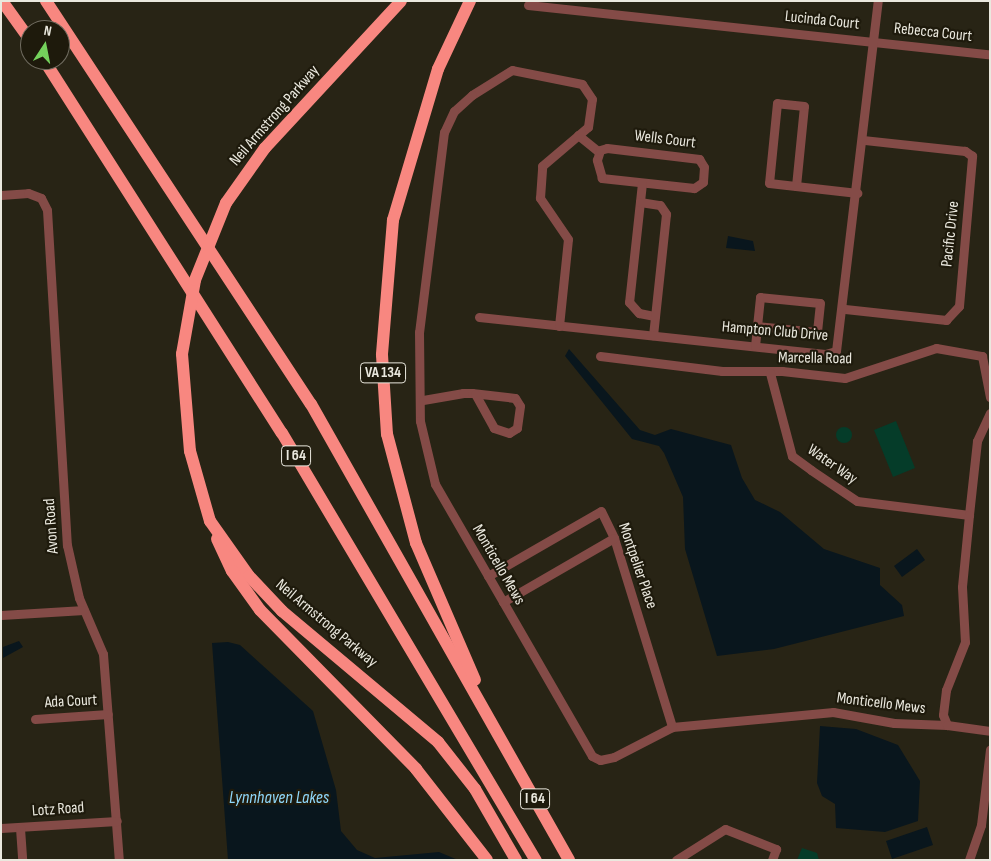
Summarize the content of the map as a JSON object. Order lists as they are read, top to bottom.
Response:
{
  "streets": {
    "highway": ["Neil Armstrong Parkway", "VA 134", "I 64"],
    "street": [
      "Lucinda Court",
      "Rebecca Court",
      "Wells Court",
      "Pacific Drive",
      "Hampton Club Drive",
      "Marcella Road",
      "Water Way",
      "Avon Road",
      "Monticello Mews",
      "Montpelier Place",
      "Ada Court",
      "Lotz Road"
    ]
  },
  "crossings": [
    ["Lucinda Court", "Rebecca Court"],
    ["Lucinda Court", "Hampton Club Drive"],
    ["Rebecca Court", "Hampton Club Drive"],
    ["Pacific Drive", "Hampton Club Drive"],
    ["Hampton Club Drive", "Monticello Mews"],
    ["Marcella Road", "Water Way"],
    ["VA 134", "I 64"],
    ["Avon Road", "Ada Court"],
    ["Avon Road", "Lotz Road"],
    ["Monticello Mews", "Montpelier Place"]
  ],
  "water": ["Lynnhaven Lakes"],
  "north": "top"
}
